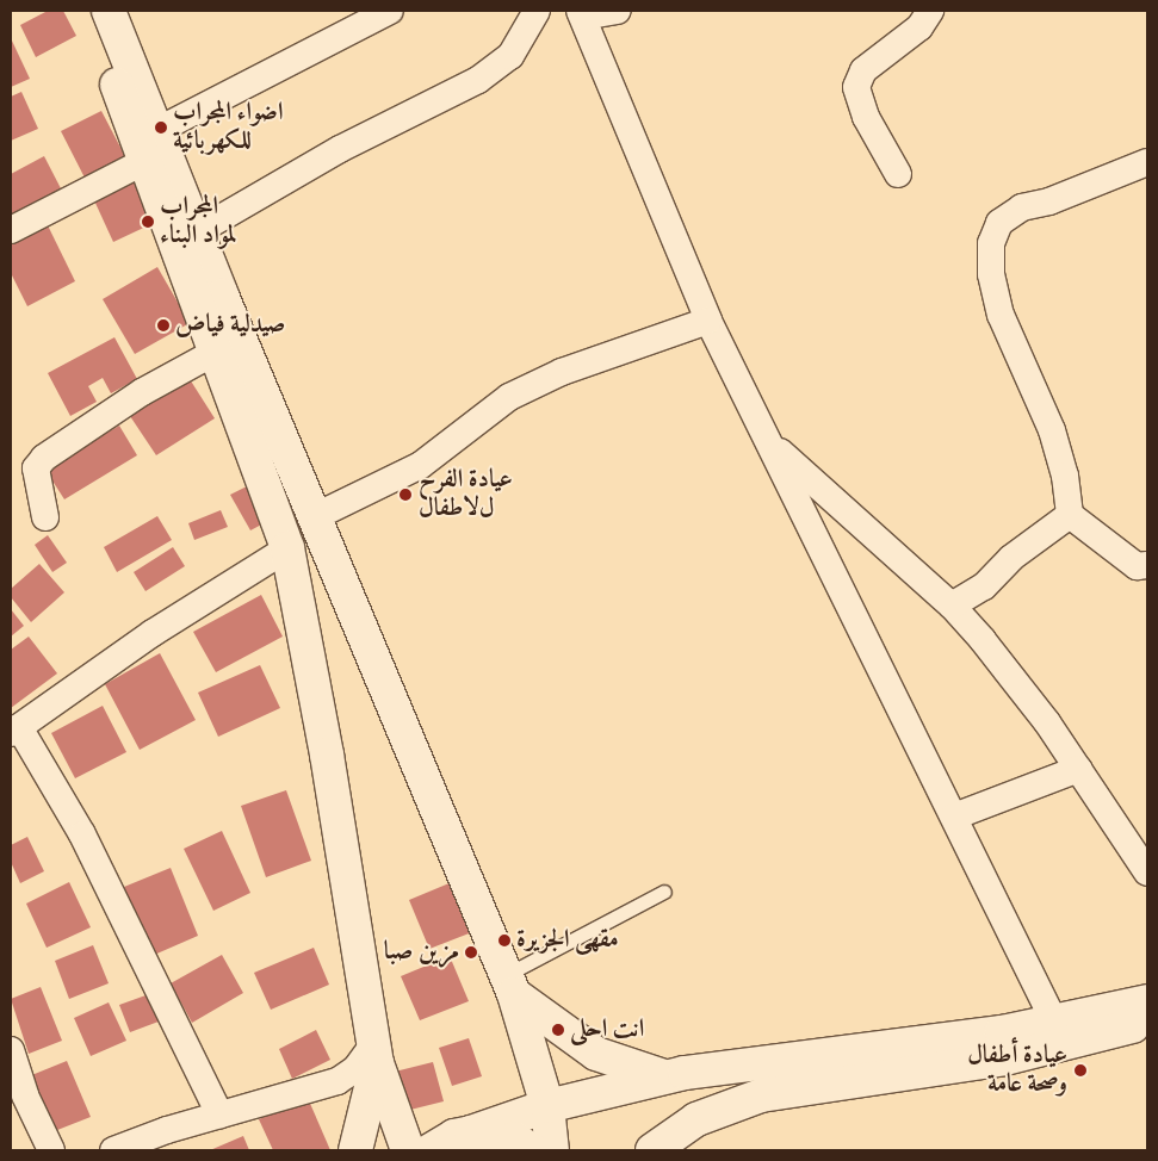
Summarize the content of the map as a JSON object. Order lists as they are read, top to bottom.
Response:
{
  "places": [
    "اضواء المجراب للكهربائية",
    "المجراب لمواد البناء",
    "صيدلية فياض",
    "عيادة الفرح لﻻطفال",
    "مقهى الجزيرة",
    "مزين صبا",
    "انت احلى",
    "عيادة أطفال وصحة عامة"
  ]
}
